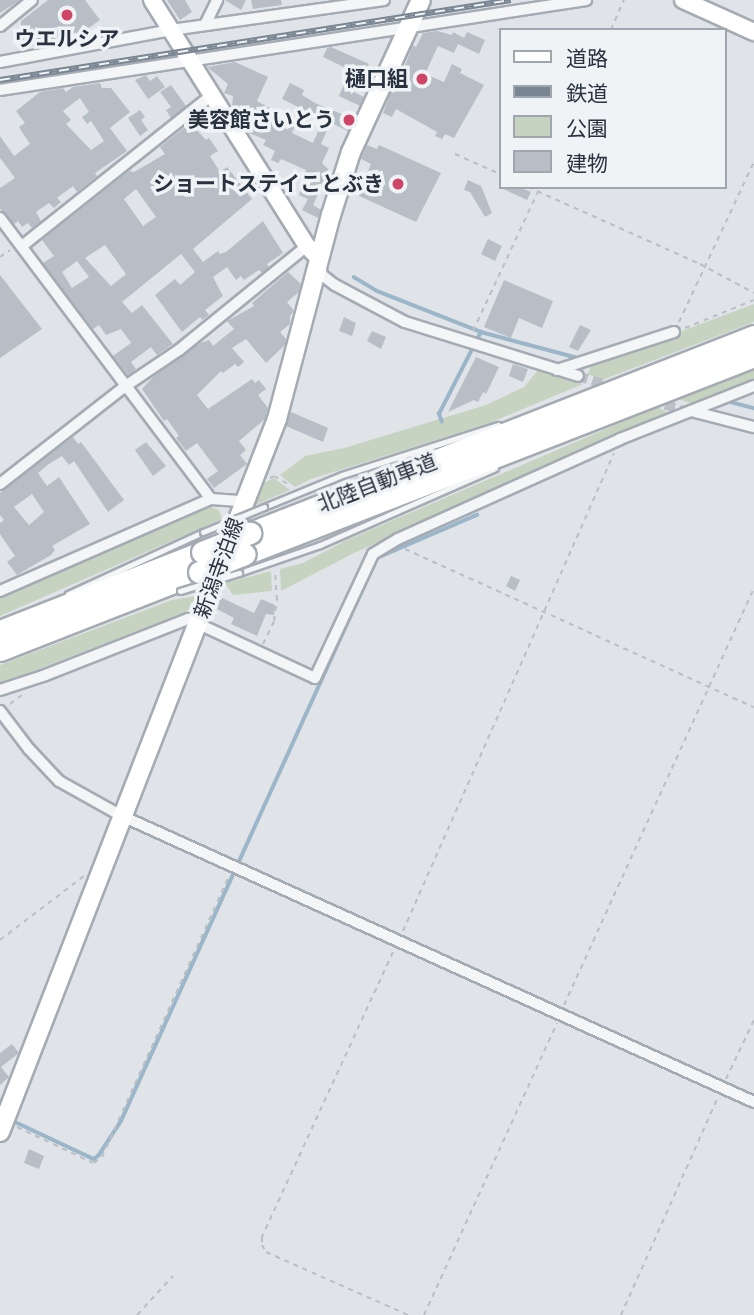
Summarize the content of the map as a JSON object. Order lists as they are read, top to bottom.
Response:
{
  "streets": {
    "highway": ["北陸自動車道"],
    "main road": ["新潟寺泊線"]
  },
  "places": [
    "ウエルシア",
    "樋口組",
    "美容館さいとう",
    "ショートステイことぶき"
  ],
  "legend": [
    "道路",
    "鉄道",
    "公園",
    "建物"
  ]
}
